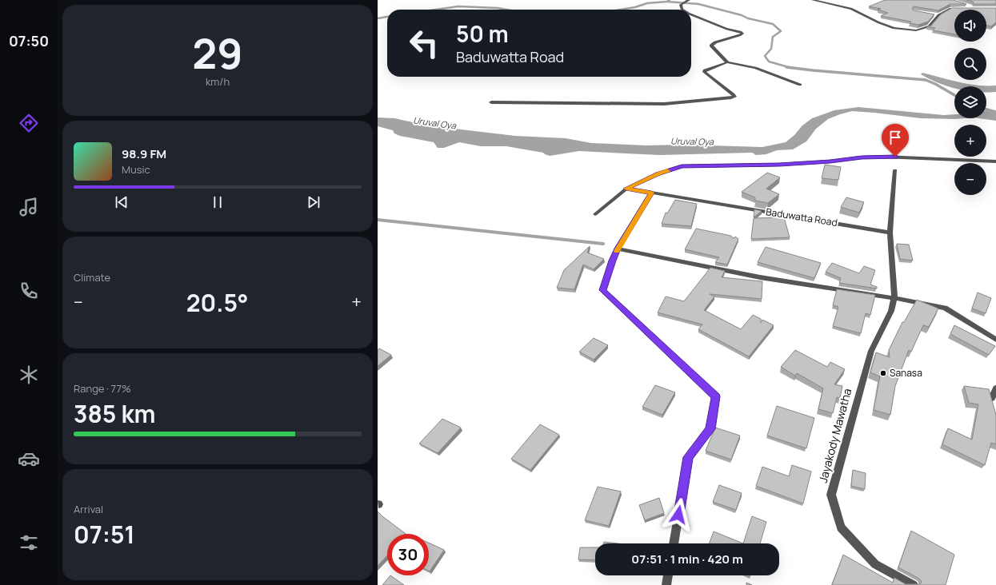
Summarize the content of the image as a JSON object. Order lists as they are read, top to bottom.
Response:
{
  "streets": {
    "street": ["Baduwatta Road", "Jayakody Mawatha"]
  },
  "water": ["Uruval Oya"],
  "places": ["Sanasa"],
  "page": {
    "tabs": "07:50",
    "tile": [
      ["29", "km/h"],
      "Climate",
      ["Range · 77%", "385 km"],
      ["Arrival", "07:51"]
    ],
    "map_buttons": ["+", "−"],
    "turn": ["50 m", "Baduwatta Road"],
    "song": ["98.9 FM", "Music"],
    "heat": ["−", "20.5°", "+"],
    "limit": "30",
    "trip": "07:51 · 1 min · 420 m"
  }
}
